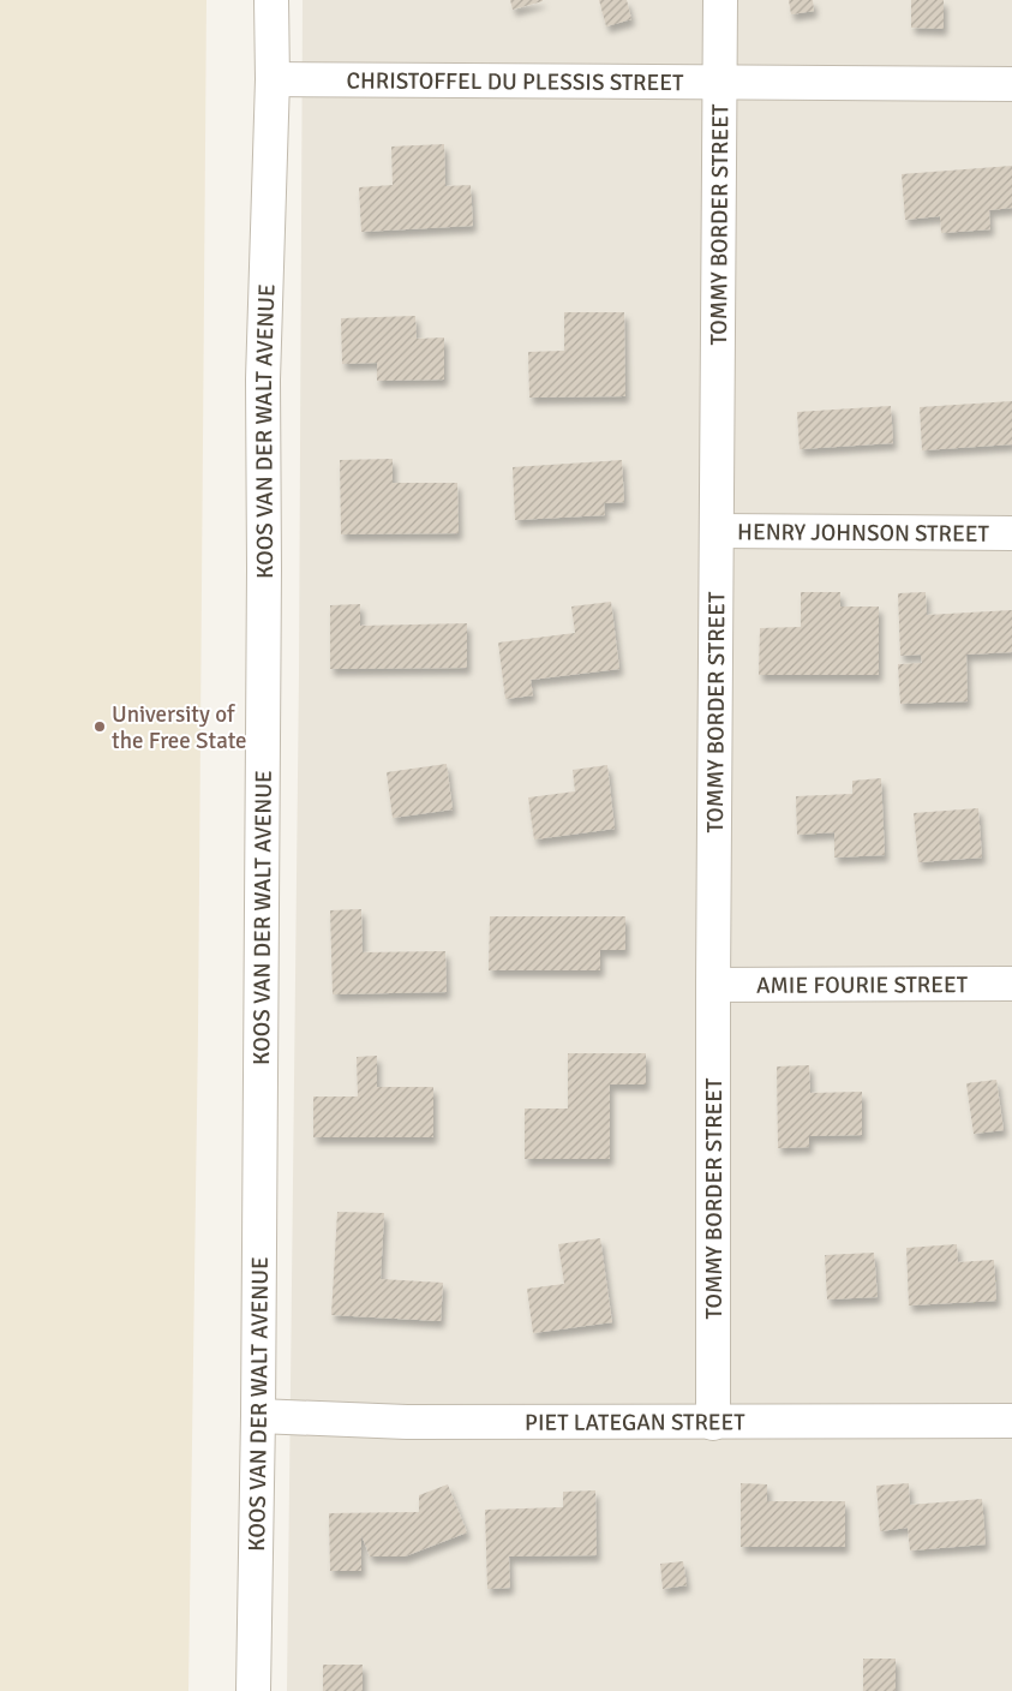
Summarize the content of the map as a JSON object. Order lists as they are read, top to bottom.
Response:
{
  "streets": {
    "street": [
      "CHRISTOFFEL DU PLESSIS STREET",
      "TOMMY BORDER STREET",
      "KOOS VAN DER WALT AVENUE",
      "HENRY JOHNSON STREET",
      "AMIE FOURIE STREET",
      "PIET LATEGAN STREET"
    ]
  },
  "crossings": [
    ["CHRISTOFFEL DU PLESSIS STREET", "TOMMY BORDER STREET"],
    ["CHRISTOFFEL DU PLESSIS STREET", "KOOS VAN DER WALT AVENUE"],
    ["TOMMY BORDER STREET", "HENRY JOHNSON STREET"],
    ["TOMMY BORDER STREET", "AMIE FOURIE STREET"],
    ["TOMMY BORDER STREET", "PIET LATEGAN STREET"],
    ["KOOS VAN DER WALT AVENUE", "PIET LATEGAN STREET"]
  ],
  "places": ["University of the Free State"]
}
